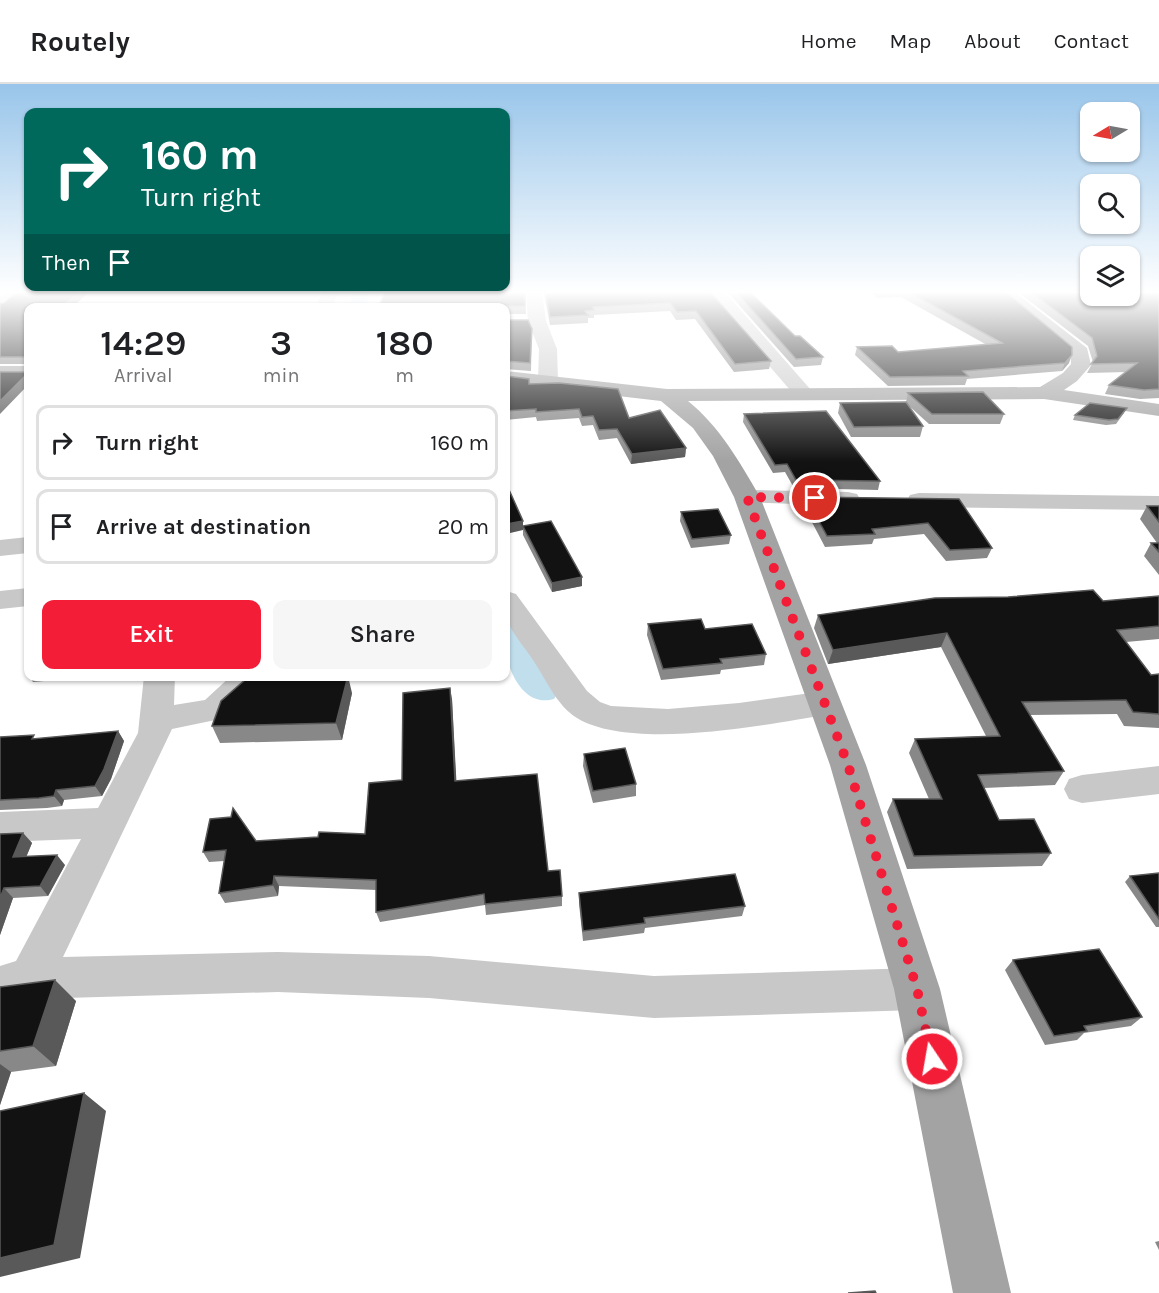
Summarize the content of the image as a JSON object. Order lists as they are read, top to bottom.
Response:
{
  "north": "left",
  "page": {
    "header": "Routely",
    "nav": [
      "Home",
      "Map",
      "About",
      "Contact"
    ],
    "turn": ["160 m", "Turn right"],
    "then": "Then",
    "eta": [
      "14:29",
      "Arrival",
      "3",
      "min",
      "180",
      "m"
    ],
    "list": [
      {
        "name": "Turn right",
        "value": "160 m"
      },
      {
        "name": "Arrive at destination",
        "value": "20 m"
      }
    ],
    "buttons": ["Exit", "Share"]
  }
}
